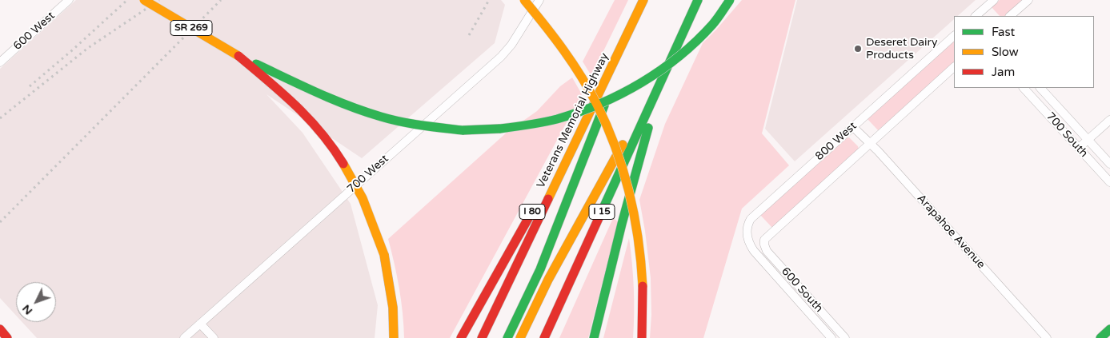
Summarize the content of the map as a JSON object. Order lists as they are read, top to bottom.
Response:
{
  "streets": {
    "main road": [
      "SR 269",
      "Veterans Memorial Highway",
      "I 80",
      "I 15"
    ],
    "street": [
      "600 West",
      "700 South",
      "800 West",
      "700 West",
      "Arapahoe Avenue",
      "600 South"
    ]
  },
  "crossings": [
    ["Veterans Memorial Highway", "I 80"],
    ["800 West", "Arapahoe Avenue"],
    ["800 West", "600 South"],
    ["Arapahoe Avenue", "600 South"]
  ],
  "places": ["Deseret Dairy Products"],
  "legend": ["Fast", "Slow", "Jam"],
  "north": "bottom left"
}
